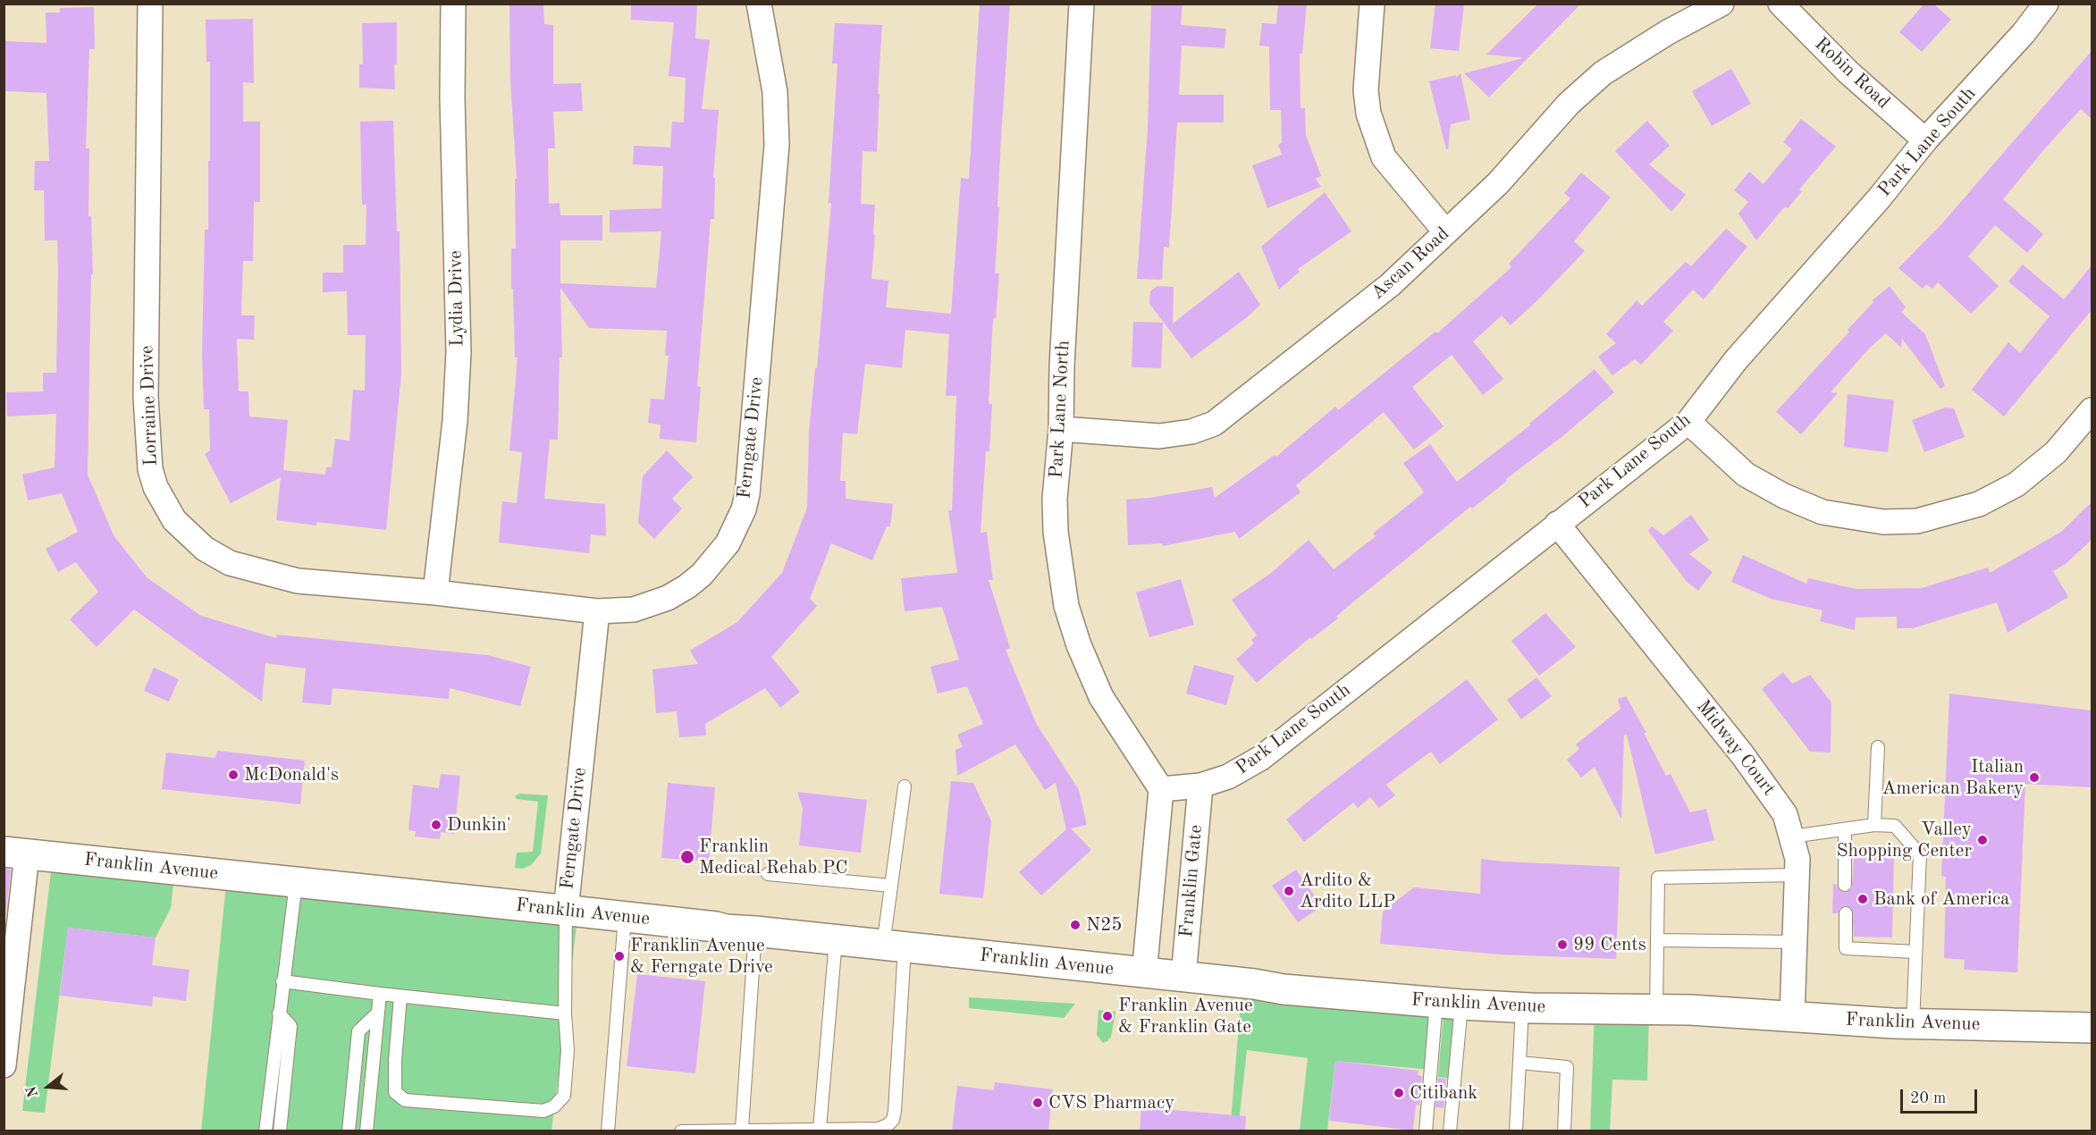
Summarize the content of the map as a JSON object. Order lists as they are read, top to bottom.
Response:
{
  "streets": {
    "main road": ["Franklin Avenue"],
    "street": [
      "Robin Road",
      "Park Lane South",
      "Ascan Road",
      "Lydia Drive",
      "Lorraine Drive",
      "Park Lane North",
      "Ferngate Drive",
      "Midway Court",
      "Franklin Gate"
    ]
  },
  "crossings": [
    ["Robin Road", "Park Lane South"],
    ["Park Lane South", "Park Lane North"],
    ["Park Lane South", "Midway Court"],
    ["Park Lane South", "Franklin Gate"],
    ["Ascan Road", "Park Lane North"],
    ["Lydia Drive", "Lorraine Drive"],
    ["Lorraine Drive", "Ferngate Drive"],
    ["Park Lane North", "Franklin Gate"],
    ["Ferngate Drive", "Franklin Avenue"],
    ["Midway Court", "Franklin Avenue"],
    ["Franklin Avenue", "Franklin Gate"]
  ],
  "places": [
    "McDonald's",
    "Italian American Bakery",
    "Dunkin'",
    "Valley Shopping Center",
    "Franklin Medical Rehab PC",
    "Ardito & Ardito LLP",
    "Bank of America",
    "N25",
    "99 Cents",
    "Franklin Avenue & Ferngate Drive",
    "Franklin Avenue & Franklin Gate",
    "Citibank",
    "CVS Pharmacy"
  ],
  "scale_bar": "20 m",
  "north": "left"
}
